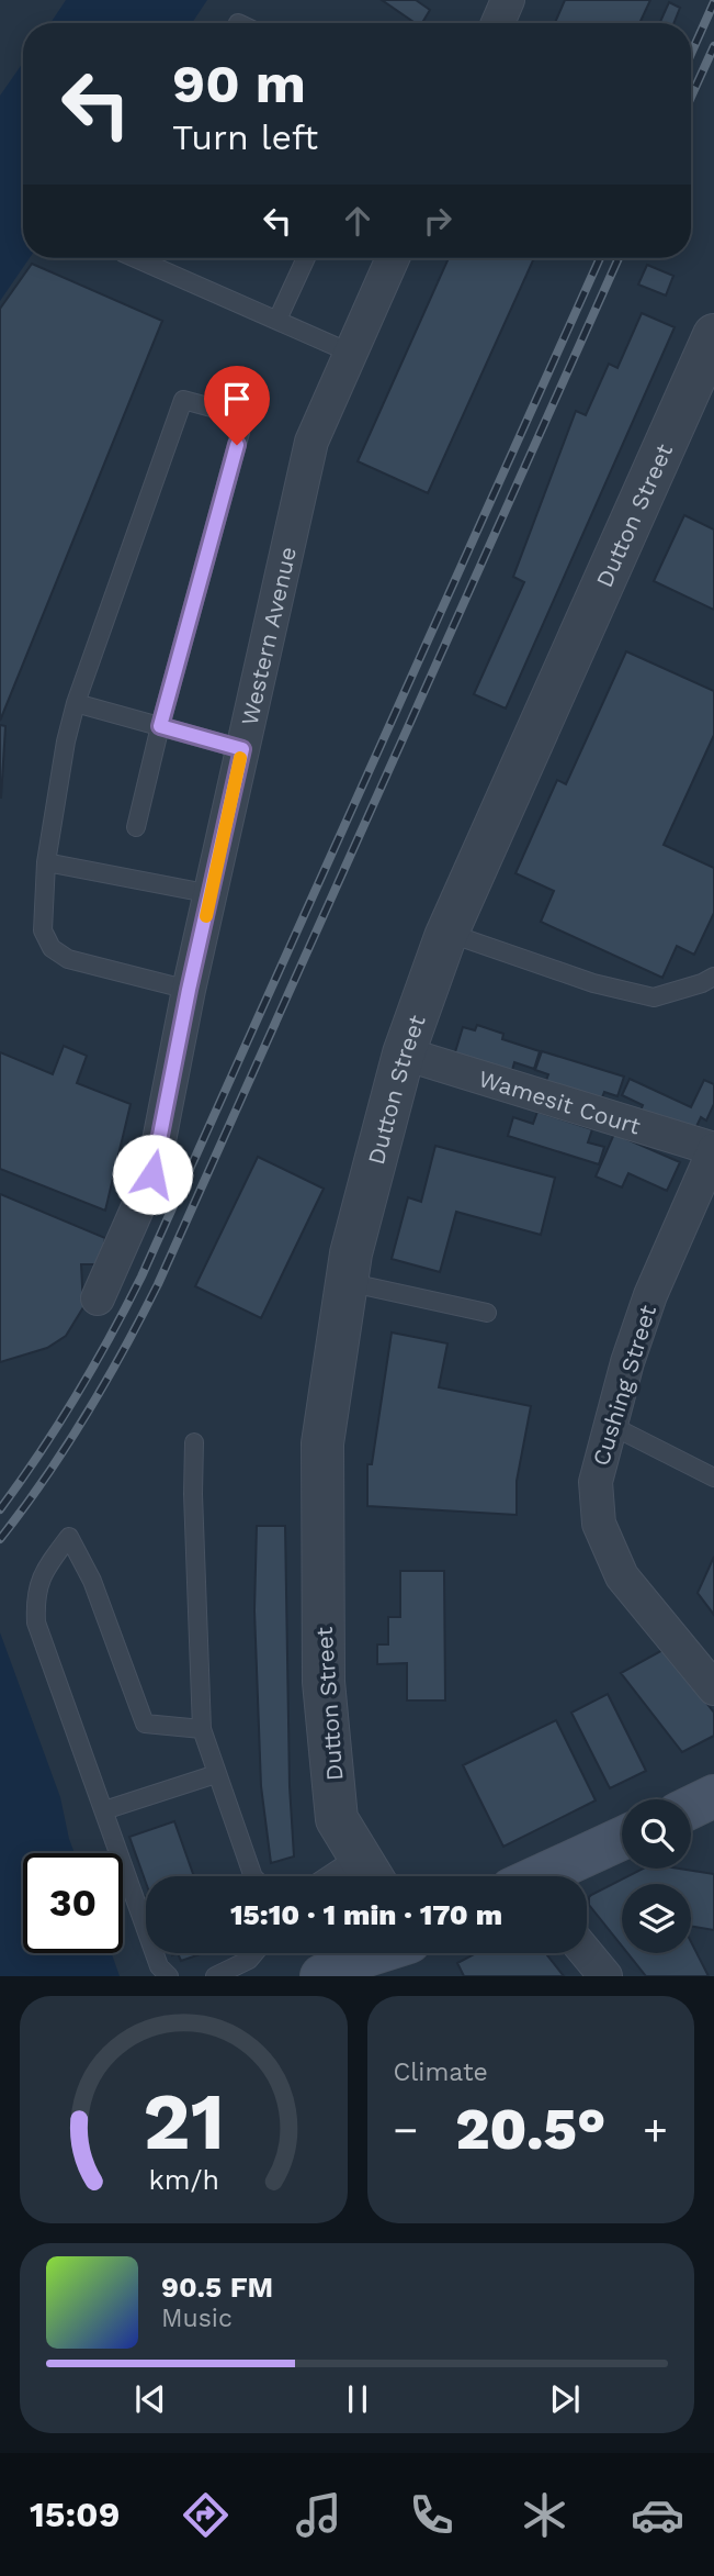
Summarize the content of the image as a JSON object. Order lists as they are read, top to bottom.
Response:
{
  "streets": {
    "street": [
      "Dutton Street",
      "Western Avenue",
      "Wamesit Court",
      "Cushing Street"
    ]
  },
  "crossings": [
    ["Dutton Street", "Wamesit Court"],
    ["Wamesit Court", "Cushing Street"]
  ],
  "page": {
    "turn": ["90 m", "Turn left"],
    "limit": "30",
    "trip": "15:10 · 1 min · 170 m",
    "tile": "Climate",
    "heat": ["−", "20.5°", "+"],
    "song": ["90.5 FM", "Music"],
    "tabs": "15:09",
    "gauge": ["21", "km/h"]
  }
}
